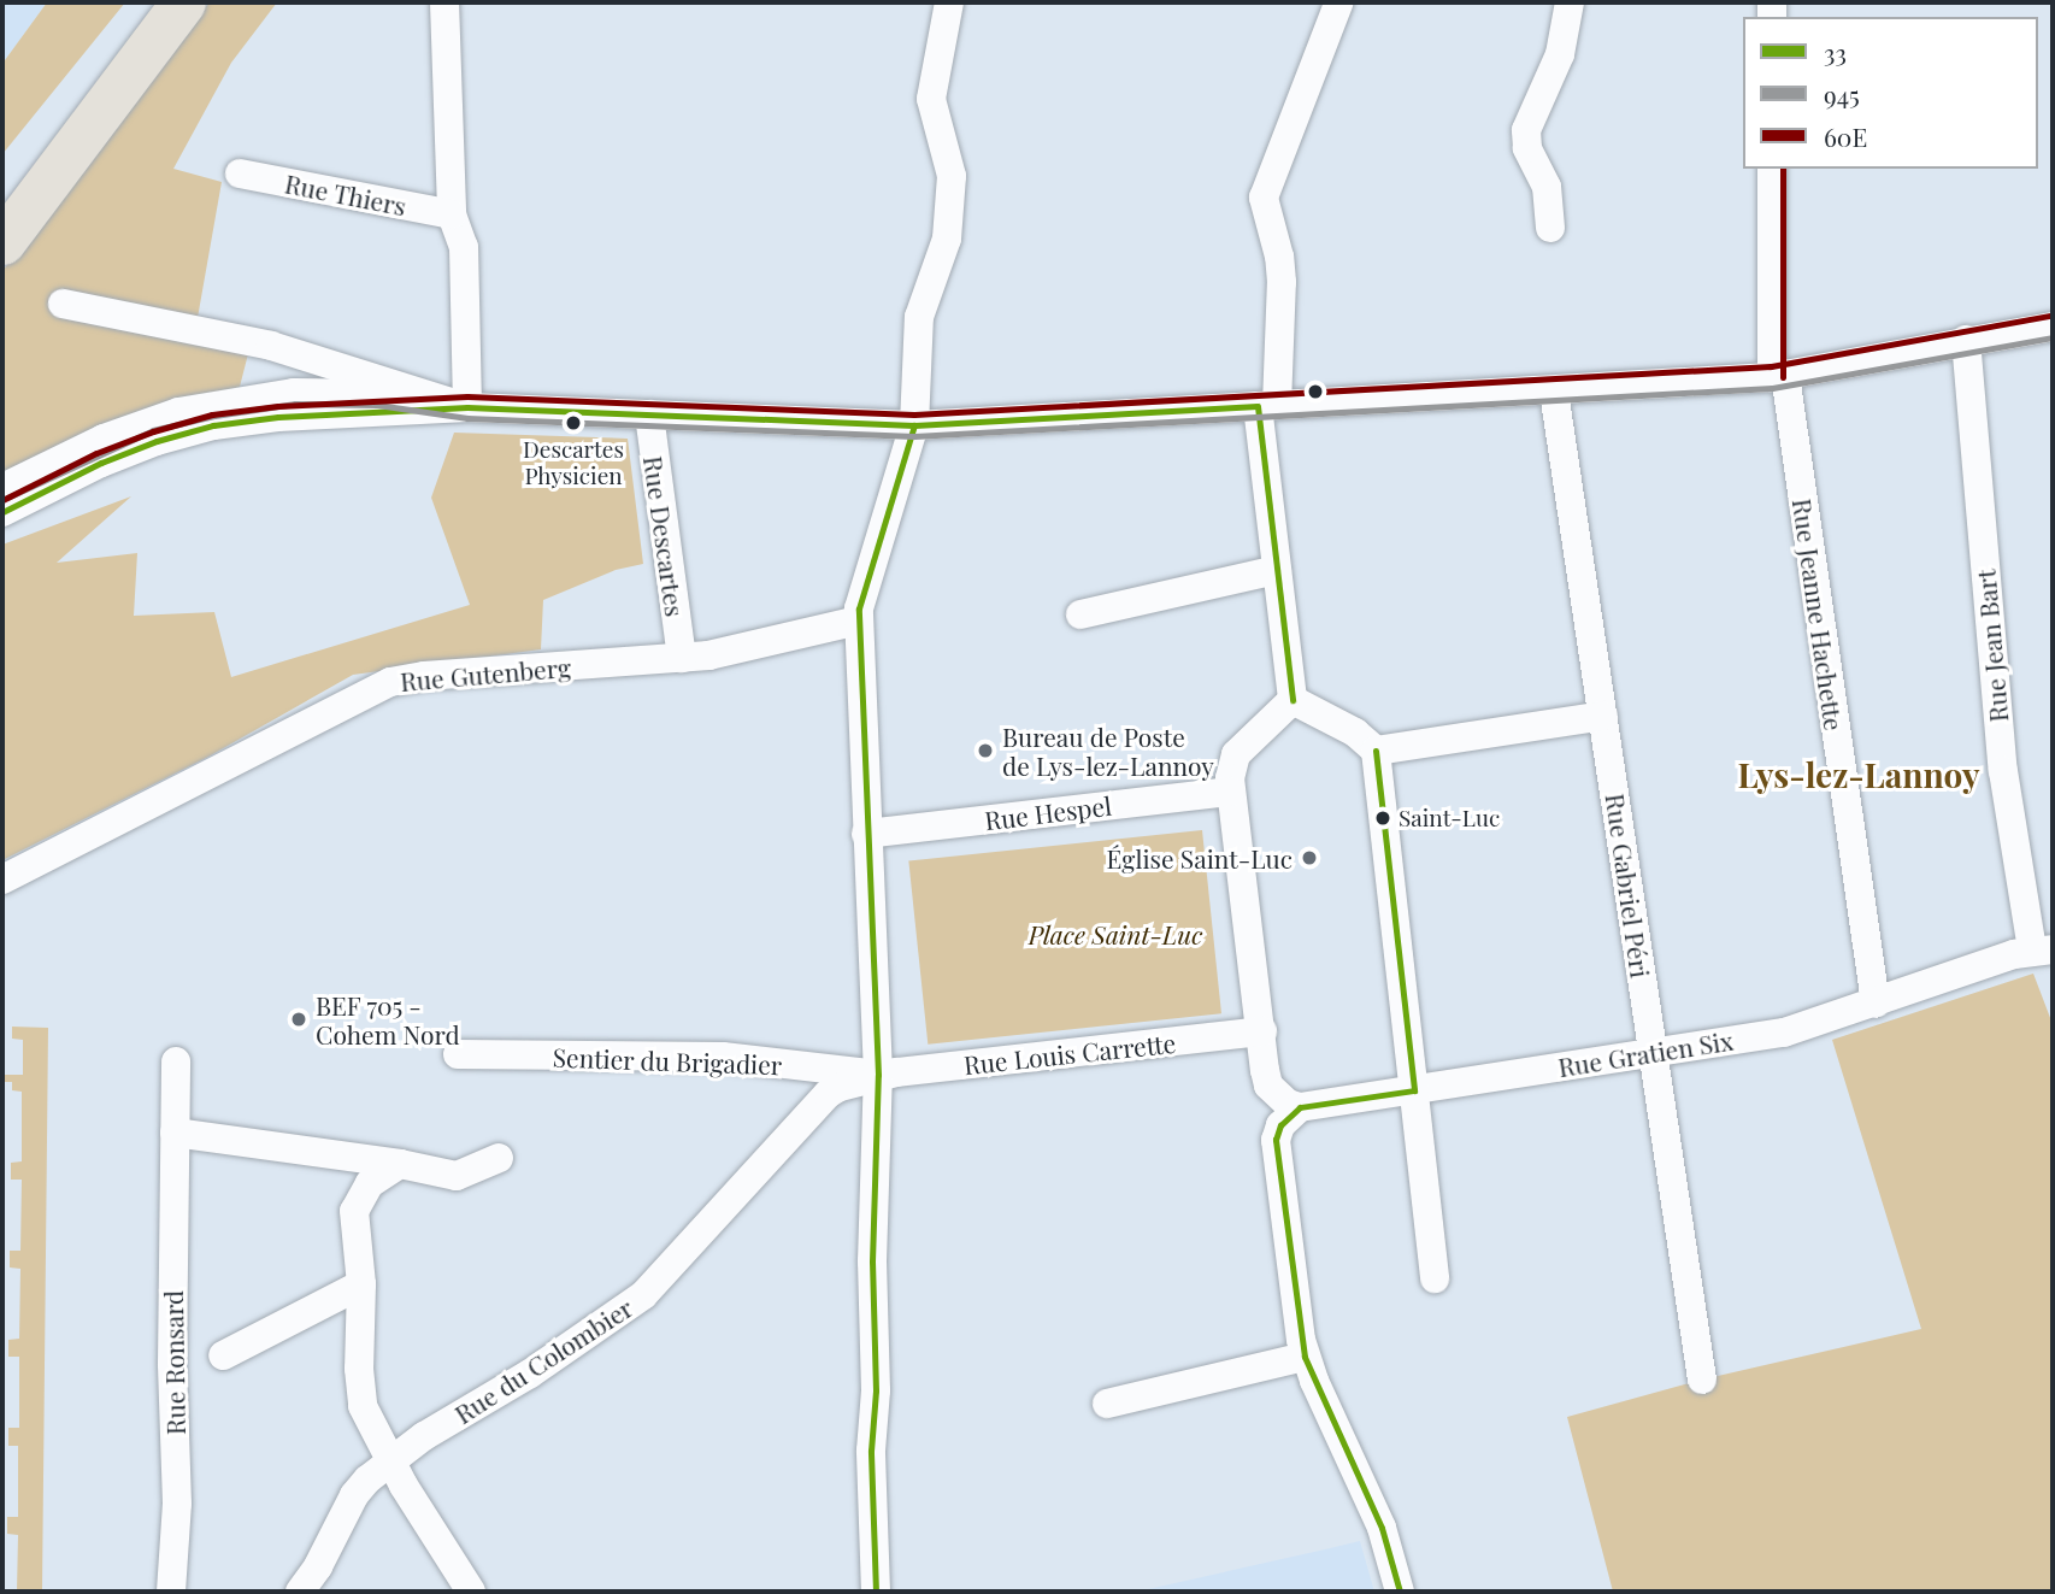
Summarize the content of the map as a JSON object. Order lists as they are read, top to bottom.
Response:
{
  "streets": {
    "street": [
      "Rue Thiers",
      "Rue Descartes",
      "Rue Jeanne Hachette",
      "Rue Jean Bart",
      "Rue Gutenberg",
      "Rue Hespel",
      "Rue Gabriel Péri",
      "Rue Louis Carrette",
      "Rue Gratien Six",
      "Sentier du Brigadier",
      "Rue du Colombier",
      "Rue Ronsard"
    ]
  },
  "crossings": [
    ["Rue Descartes", "Rue Gutenberg"],
    ["Rue Jeanne Hachette", "Rue Gratien Six"],
    ["Rue Jean Bart", "Rue Gratien Six"],
    ["Rue Gabriel Péri", "Rue Gratien Six"],
    ["Rue Louis Carrette", "Sentier du Brigadier"],
    ["Rue Louis Carrette", "Rue du Colombier"],
    ["Sentier du Brigadier", "Rue du Colombier"]
  ],
  "districts": ["Lys-lez-Lannoy"],
  "parks": ["Place Saint-Luc"],
  "places": [
    "Descartes Physicien",
    "Bureau de Poste de Lys-lez-Lannoy",
    "Saint-Luc",
    "Église Saint-Luc",
    "BEF 705 - Cohem Nord"
  ],
  "lines": ["transit line 60E", "transit line 945", "transit line 33"],
  "legend": ["33", "945", "60E"]
}
